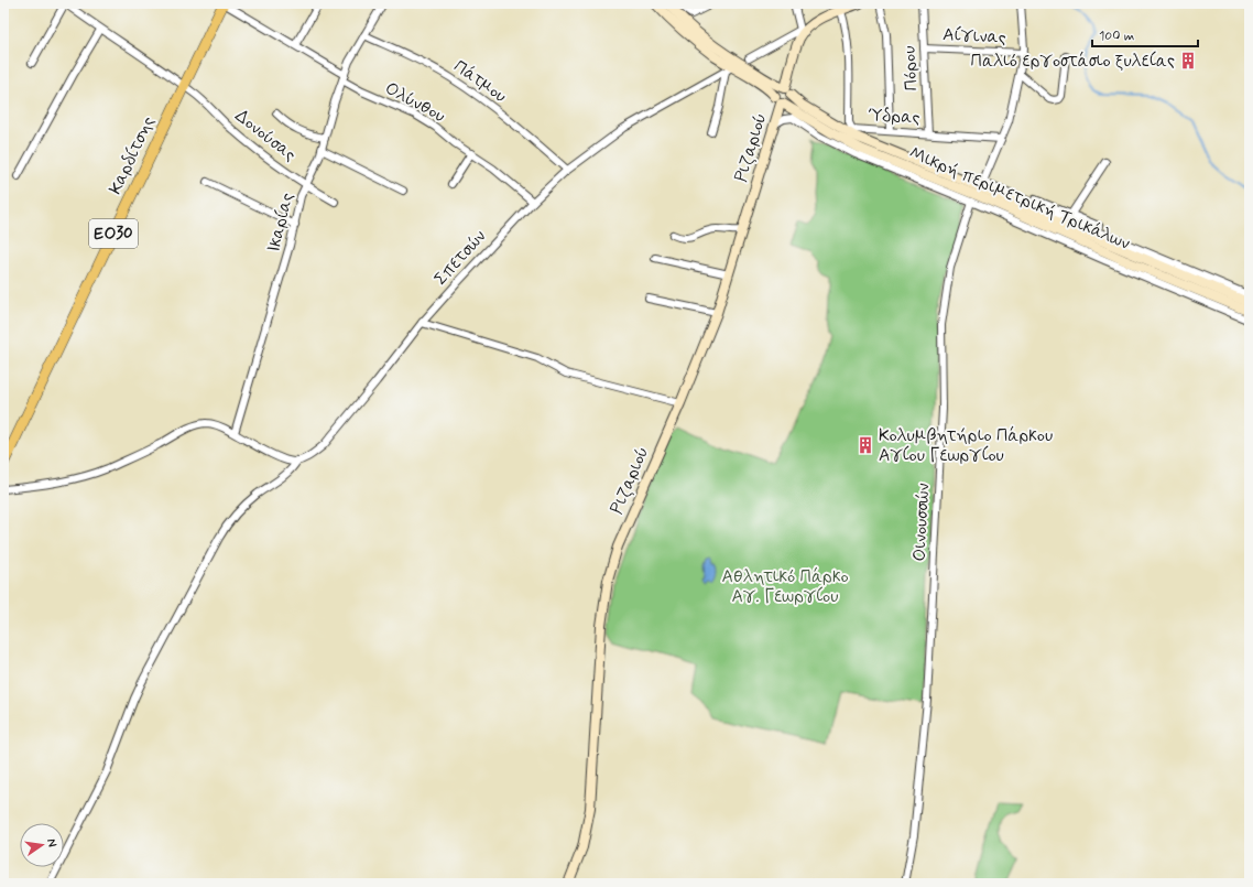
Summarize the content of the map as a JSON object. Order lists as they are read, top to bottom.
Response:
{
  "streets": {
    "main road": [
      "Ριζαριού",
      "Καρδίτσης",
      "Μικρή περιμετρική Τρικάλων",
      "ΕΟ30"
    ],
    "street": [
      "Αίγινας",
      "Πόρου",
      "Πάτμου",
      "Ολύνθου",
      "Ύδρας",
      "Δονούσας",
      "Ικαρίας",
      "Σπετσών",
      "Οινουσσών"
    ]
  },
  "crossings": [
    ["Αίγινας", "Πόρου"],
    ["Πόρου", "Ύδρας"],
    ["Πάτμου", "Ικαρίας"],
    ["Πάτμου", "Σπετσών"],
    ["Ολύνθου", "Καρδίτσης"],
    ["Ολύνθου", "Ικαρίας"],
    ["Ολύνθου", "Σπετσών"],
    ["Δονούσας", "Καρδίτσης"],
    ["Δονούσας", "Ικαρίας"],
    ["Ριζαριού", "Μικρή περιμετρική Τρικάλων"],
    ["Μικρή περιμετρική Τρικάλων", "Σπετσών"]
  ],
  "parks": ["Αθλητικό Πάρκο Αγ. Γεωργίου"],
  "places": {
    "building": ["Παλιό εργοστάσιο ξυλείας", "Κολυμβητήριο Πάρκου Αγίου Γεωργίου"]
  },
  "scale_bar": "100 m",
  "north": "right"
}
